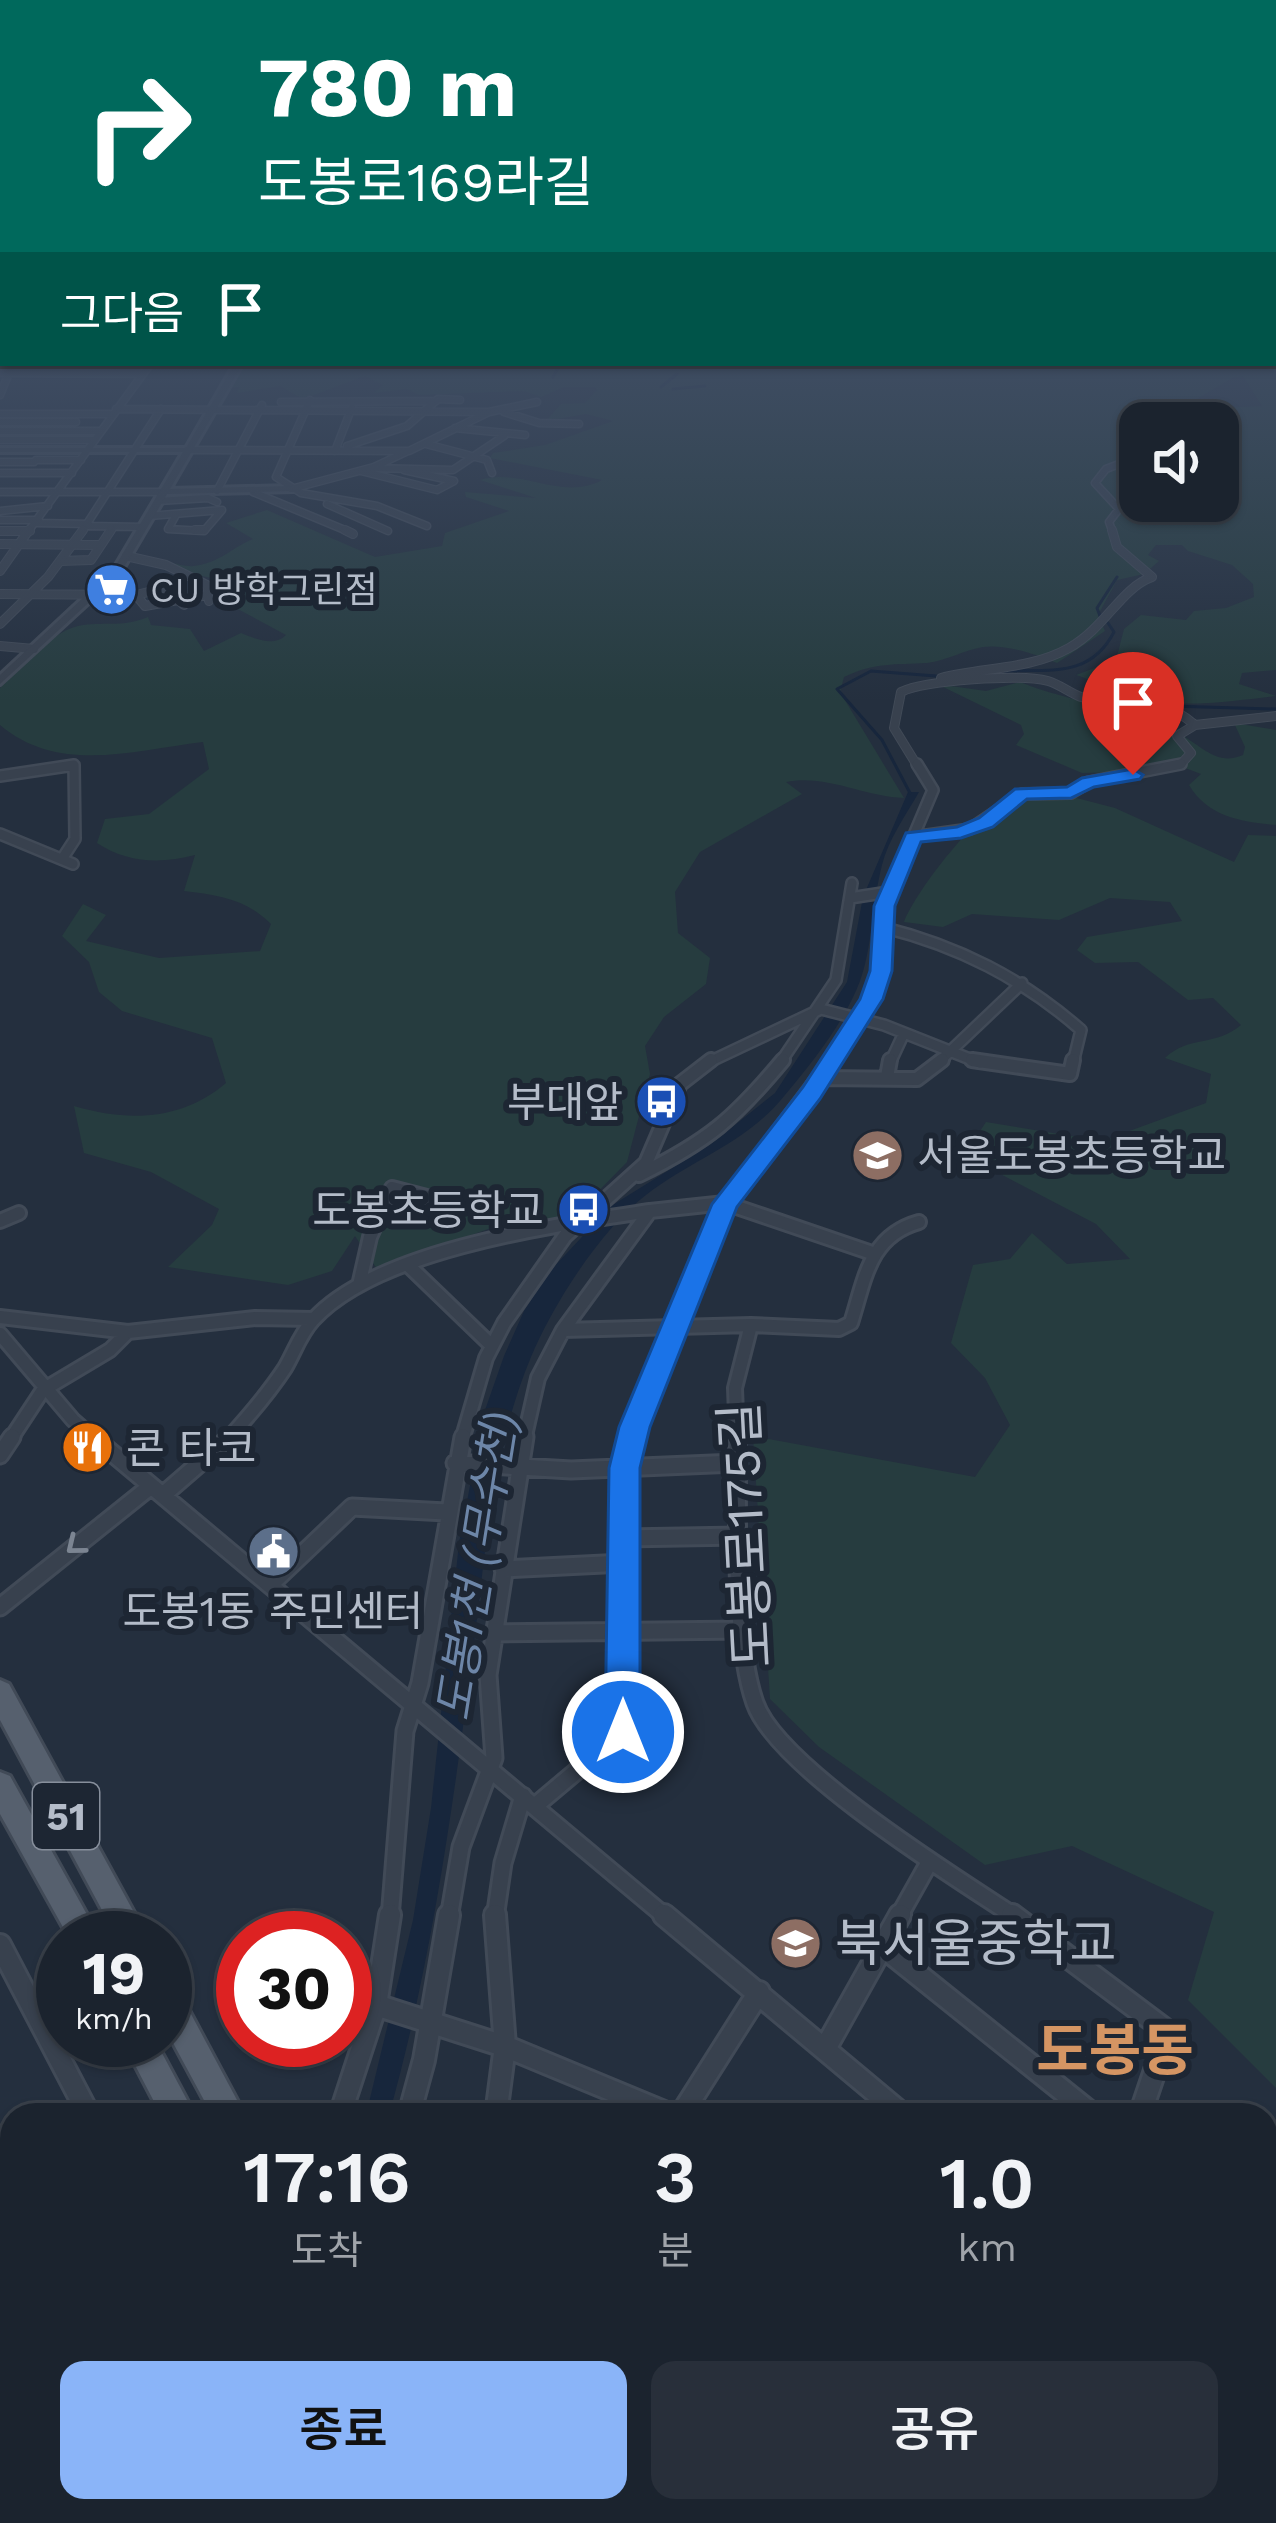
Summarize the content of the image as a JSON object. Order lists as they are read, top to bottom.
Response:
{
  "streets": {
    "main road": ["51"],
    "street": ["도봉로175길"]
  },
  "districts": ["도봉동"],
  "water": ["도봉1천 (무수천)"],
  "places": {
    "supermarket": ["CU 방학그린점"],
    "bus stop": ["부대앞", "도봉초등학교"],
    "school or university": ["서울도봉초등학교", "북서울중학교"],
    "restaurant": ["콘 타코"],
    "public building": ["도봉1동 주민센터"]
  },
  "page": {
    "turn": ["780 m", "도봉로169라길"],
    "then": "그다음",
    "speed": "19 km/h",
    "limit": "30",
    "eta": [
      "17:16",
      "도착",
      "3",
      "분",
      "1.0",
      "km"
    ],
    "buttons": ["종료", "공유"]
  }
}
